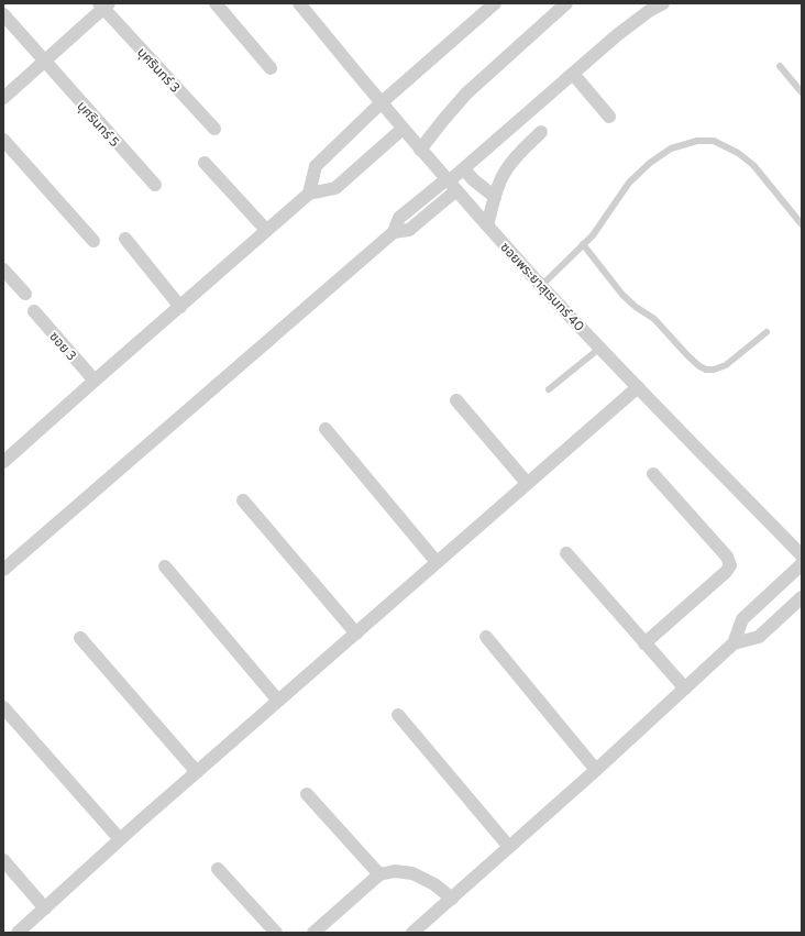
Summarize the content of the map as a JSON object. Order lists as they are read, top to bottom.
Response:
{
  "streets": {
    "street": [
      "บุศรินทร์ 3",
      "บุศรินทร์ 5",
      "ซอยพระยาสุเรนทร์ 40",
      "ซอย 3"
    ]
  }
}
